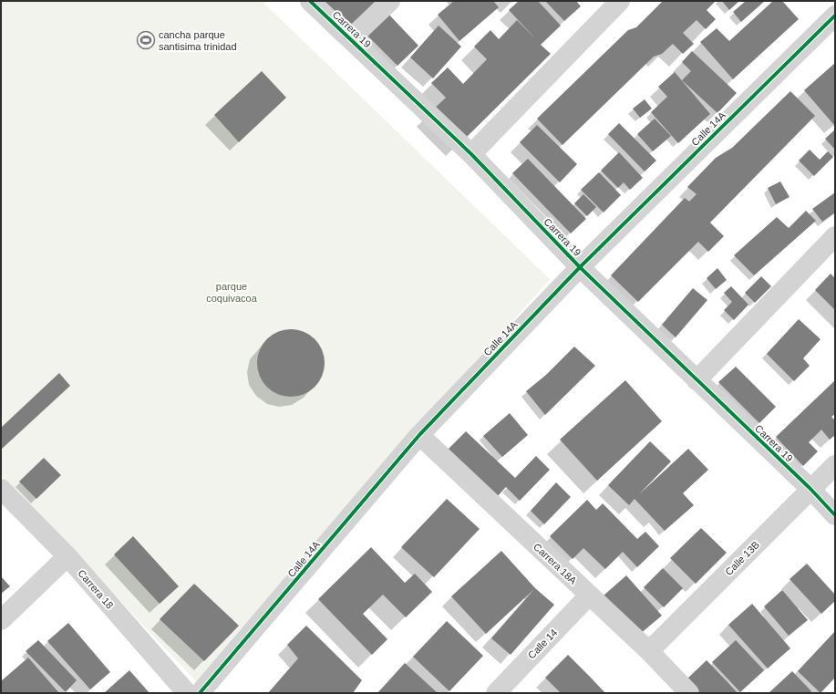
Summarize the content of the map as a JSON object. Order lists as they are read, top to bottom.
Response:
{
  "streets": {
    "street": [
      "Carrera 19",
      "Calle 14A",
      "Calle 13B",
      "Carrera 18A",
      "Carrera 18",
      "Calle 14"
    ]
  },
  "crossings": [
    ["Carrera 19", "Calle 14A"],
    ["Carrera 19", "Calle 13B"],
    ["Calle 14A", "Carrera 18A"],
    ["Calle 13B", "Carrera 18A"],
    ["Carrera 18A", "Calle 14"]
  ],
  "parks": ["parque coquivacoa"],
  "places": {
    "sports": ["cancha parque santisima trinidad"]
  }
}
